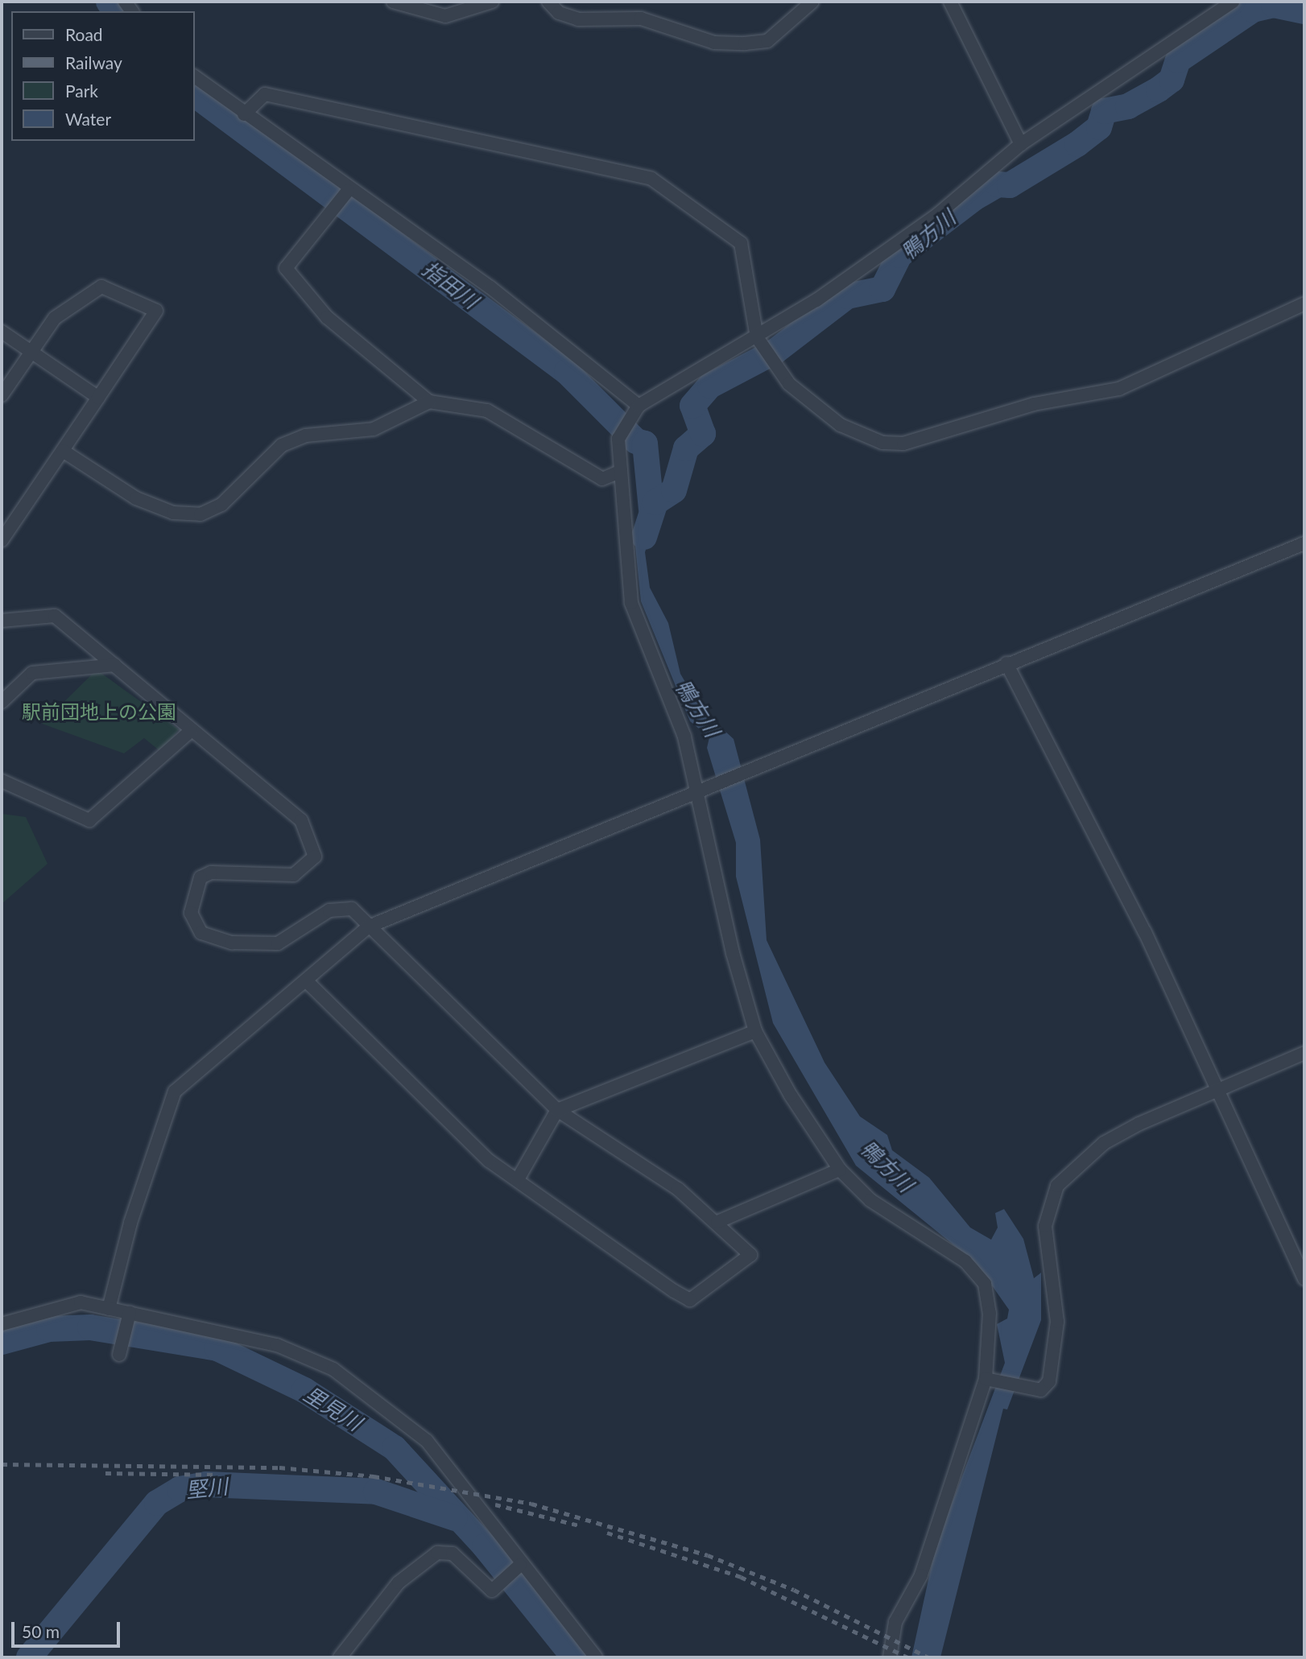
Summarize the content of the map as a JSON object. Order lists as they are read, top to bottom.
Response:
{
  "water": [
    "鴨方川",
    "指田川",
    "里見川",
    "堅川"
  ],
  "parks": ["駅前団地上の公園"],
  "legend": [
    "Road",
    "Railway",
    "Park",
    "Water"
  ],
  "scale_bar": "50 m"
}
